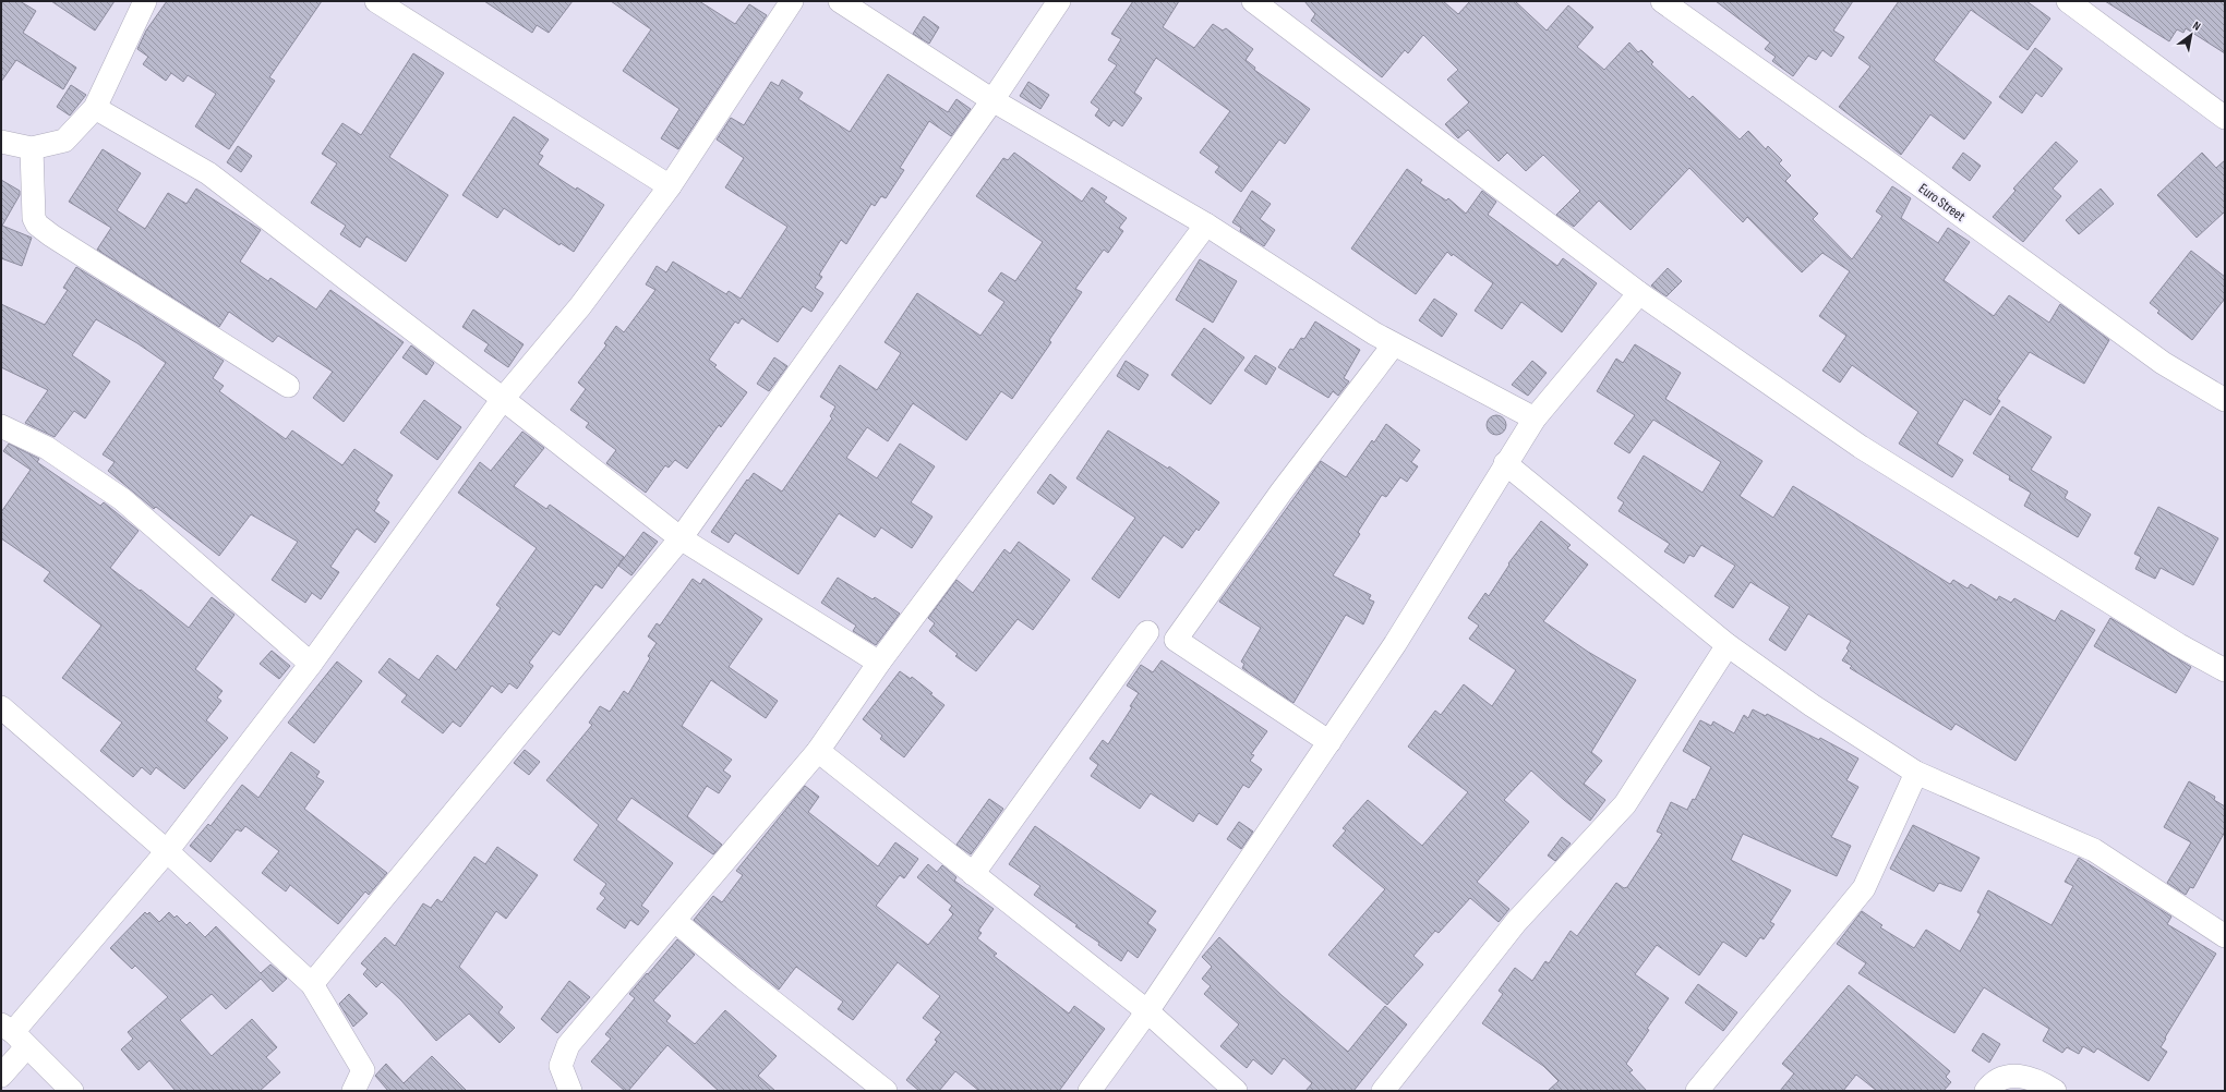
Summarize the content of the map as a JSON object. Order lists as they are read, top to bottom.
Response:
{
  "streets": {
    "street": ["Euro Street"]
  },
  "north": "top right"
}
